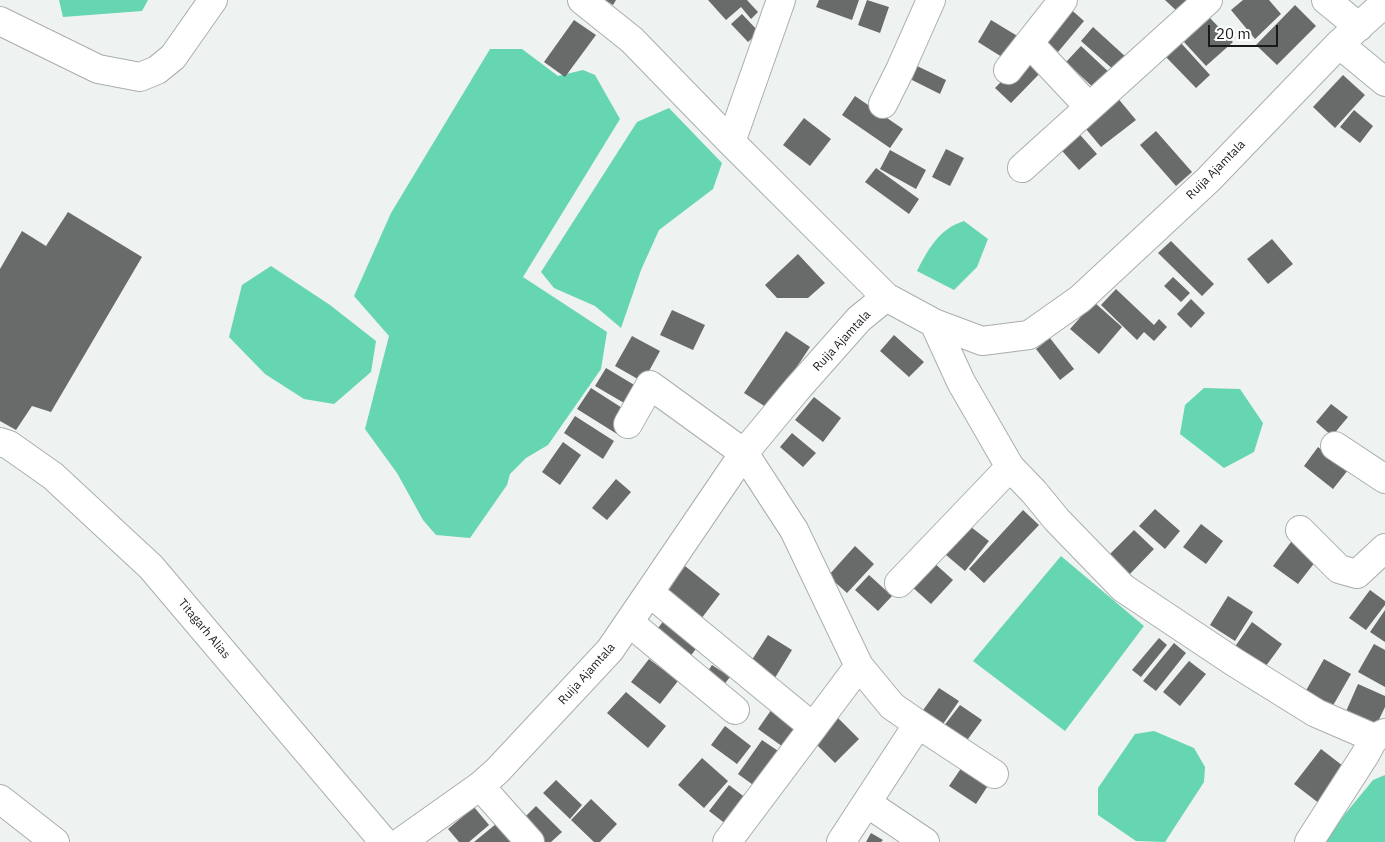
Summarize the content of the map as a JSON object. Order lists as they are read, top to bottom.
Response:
{
  "streets": {
    "street": ["Ruija Ajamtala", "Titagarh Alias"]
  },
  "scale_bar": "20 m"
}
